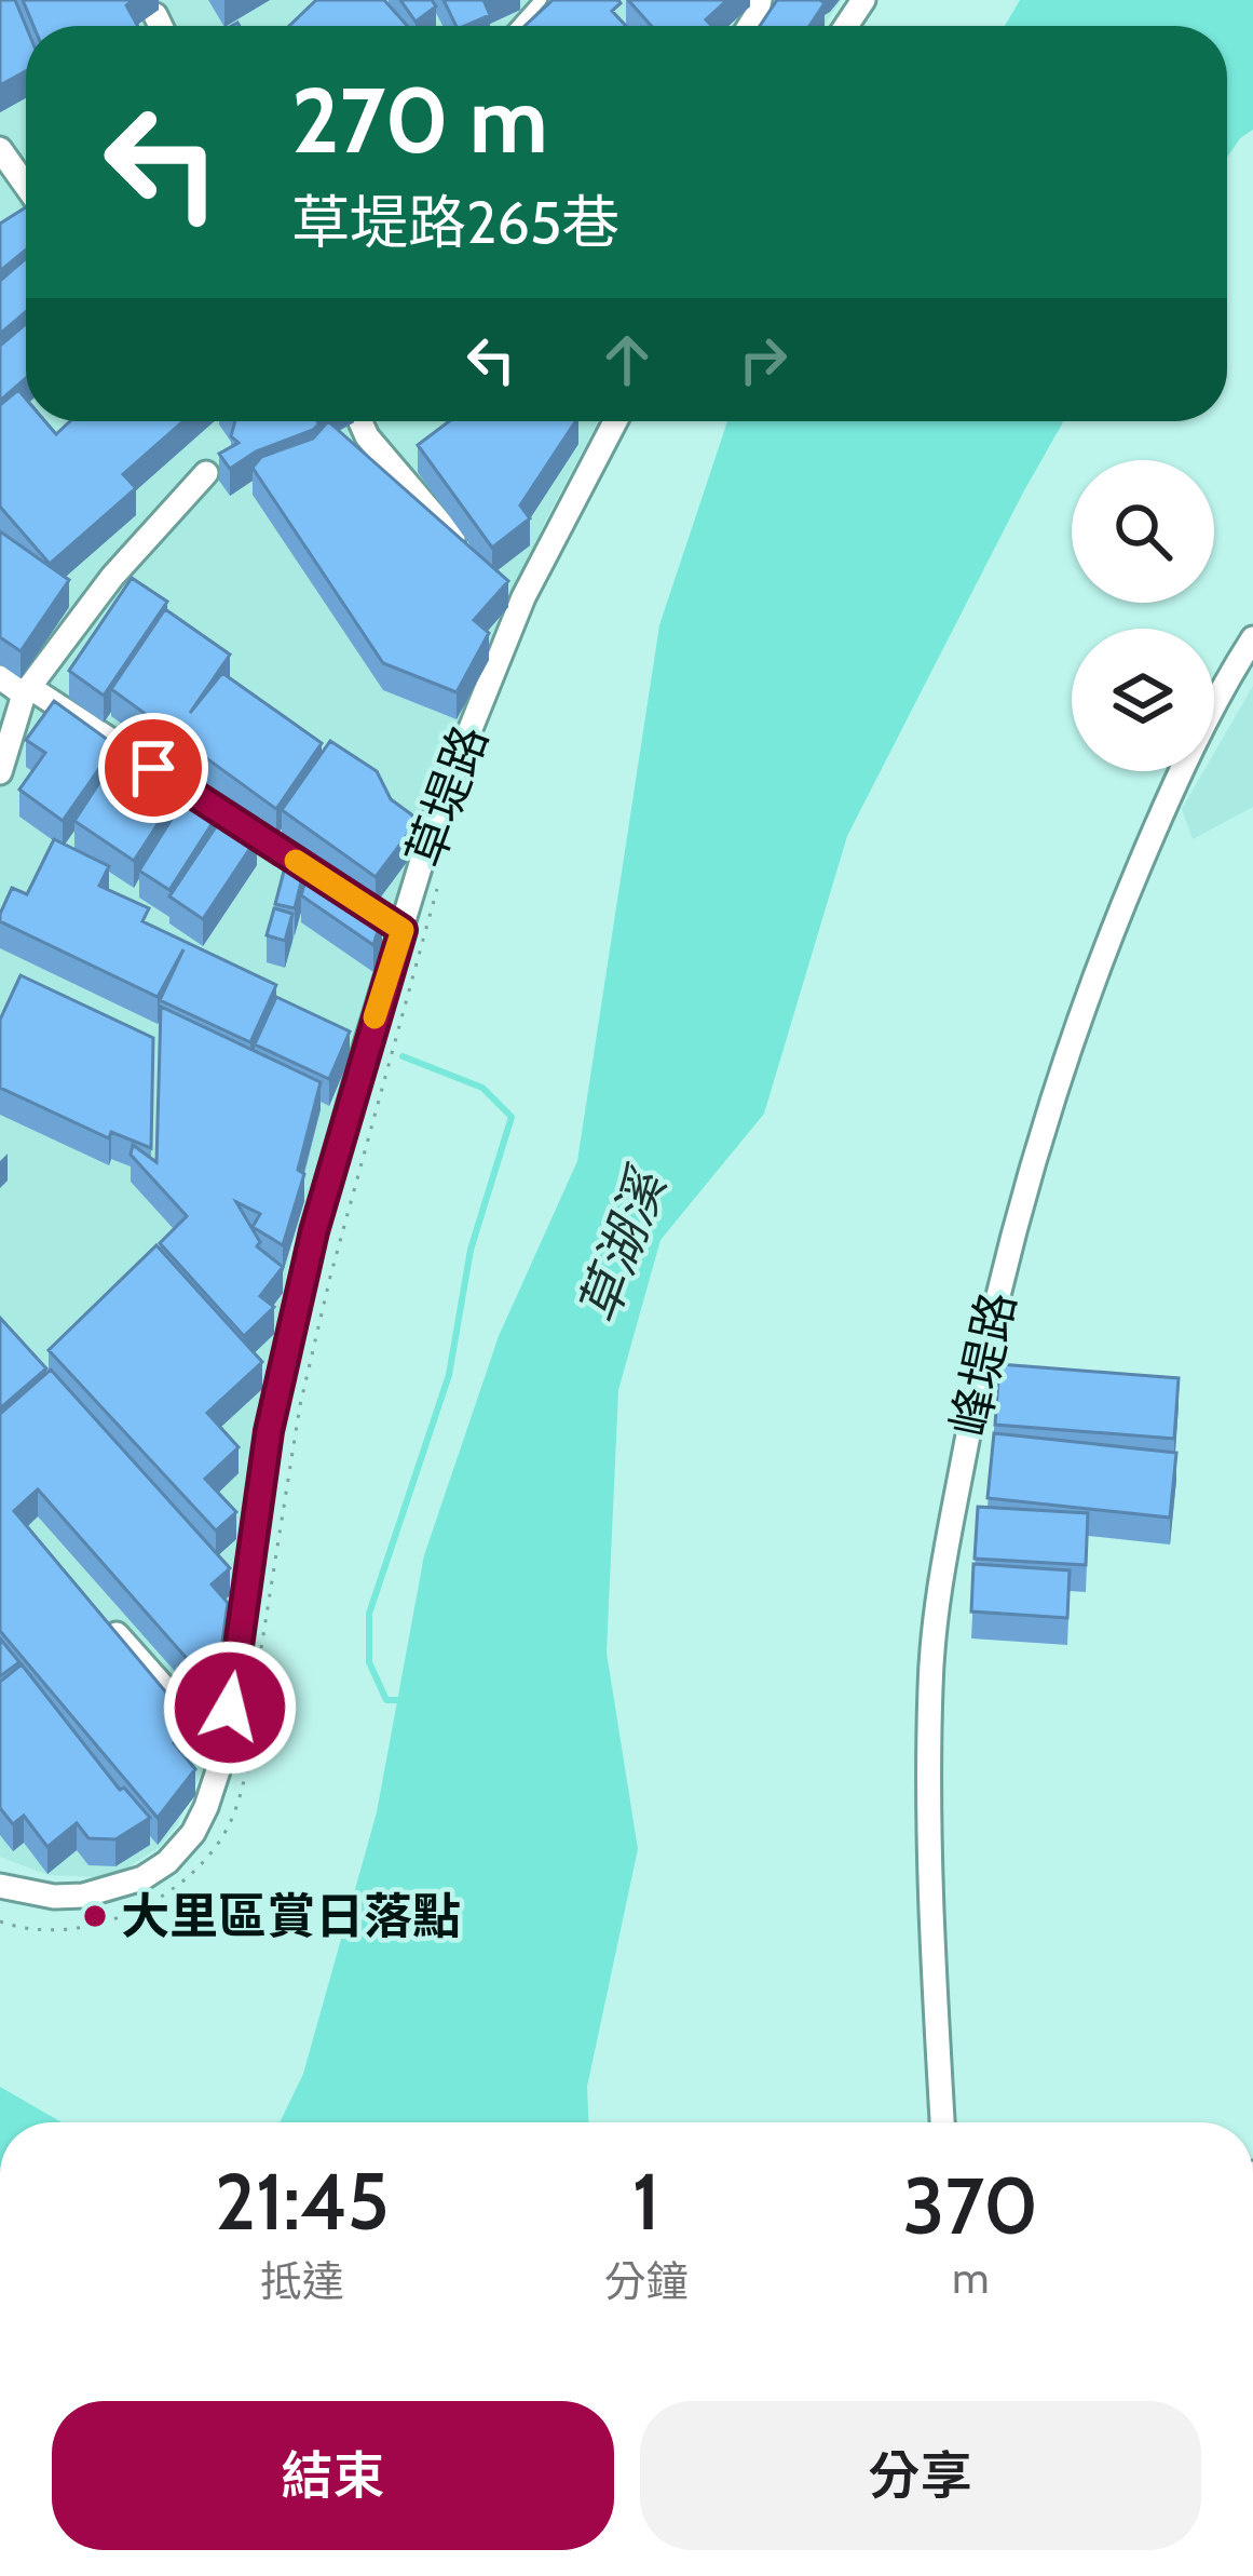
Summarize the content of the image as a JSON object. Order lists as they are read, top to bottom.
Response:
{
  "streets": {
    "street": ["草堤路", "峰堤路"]
  },
  "water": ["草湖溪"],
  "places": ["大里區賞日落點"],
  "page": {
    "turn": ["270 m", "草堤路265巷"],
    "eta": [
      "21:45",
      "抵達",
      "1",
      "分鐘",
      "370",
      "m"
    ],
    "buttons": ["結束", "分享"]
  }
}
